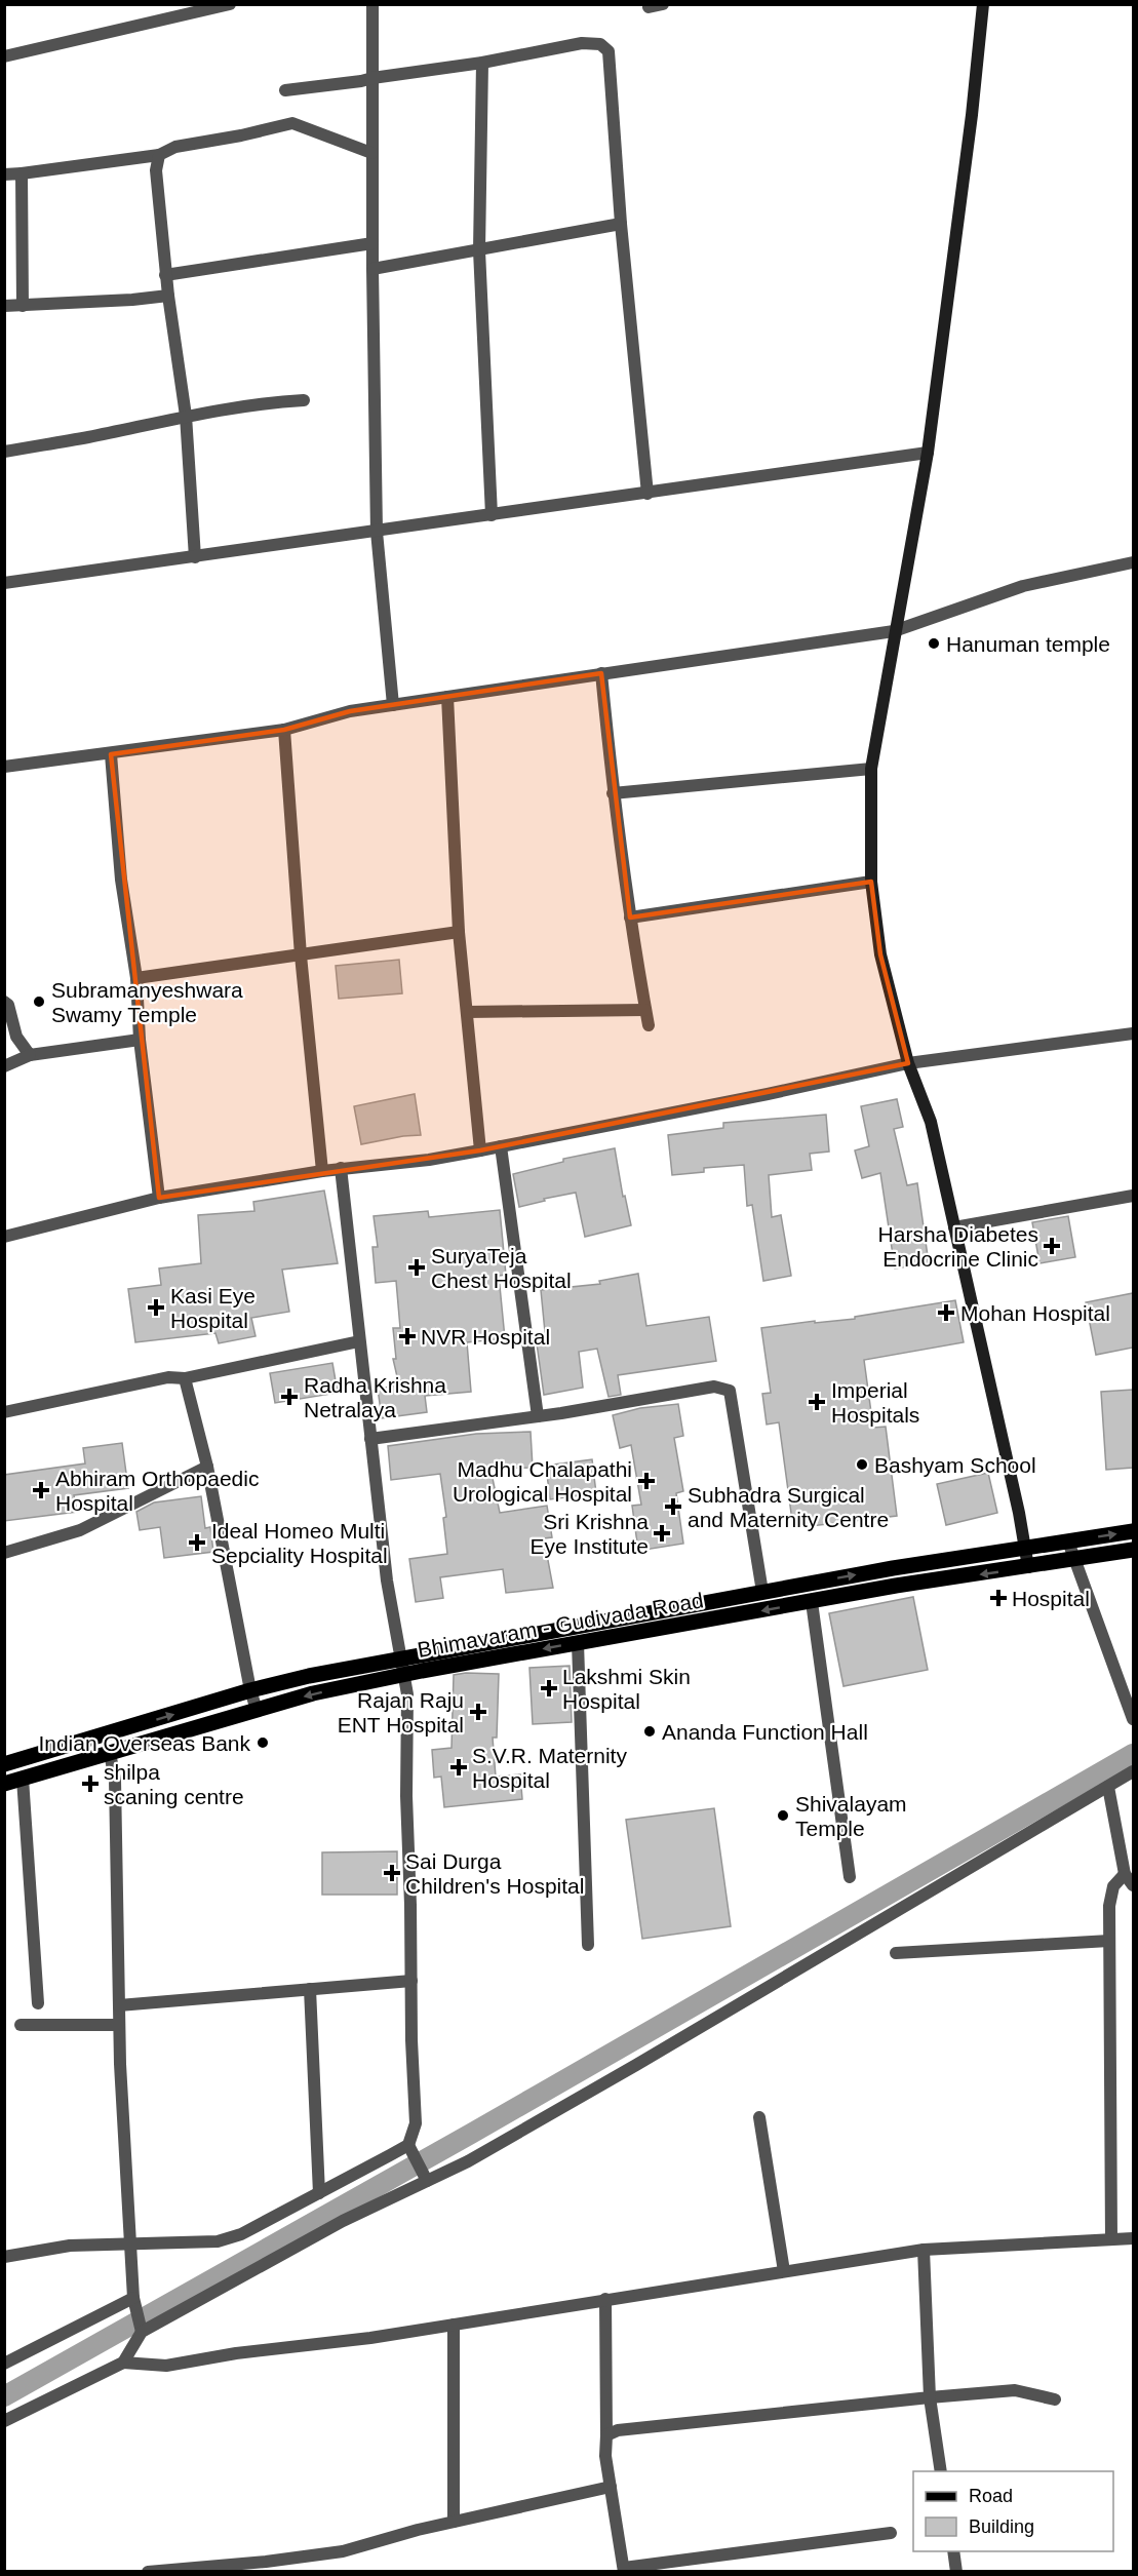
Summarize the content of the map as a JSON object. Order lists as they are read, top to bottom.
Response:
{
  "streets": {
    "main road": ["Bhimavaram - Gudivada Road"]
  },
  "places": {
    "other": [
      "Hanuman temple",
      "Subramanyeshwara Swamy Temple",
      "Bashyam School",
      "Ananda Function Hall",
      "Indian Overseas Bank",
      "Shivalayam Temple"
    ],
    "health": [
      "Harsha Diabetes Endocrine Clinic",
      "SuryaTeja Chest Hospital",
      "Kasi Eye Hospital",
      "Mohan Hospital",
      "NVR Hospital",
      "Radha Krishna Netralaya",
      "Imperial Hospitals",
      "Madhu Chalapathi Urological Hospital",
      "Abhiram Orthopaedic Hospital",
      "Subhadra Surgical and Maternity Centre",
      "Sri Krishna Eye Institute",
      "Ideal Homeo Multi Sepciality Hospital",
      "Hospital",
      "Lakshmi Skin Hospital",
      "Rajan Raju ENT Hospital",
      "S.V.R. Maternity Hospital",
      "shilpa scaning centre",
      "Sai Durga Children's Hospital"
    ]
  },
  "legend": ["Road", "Building"]
}
